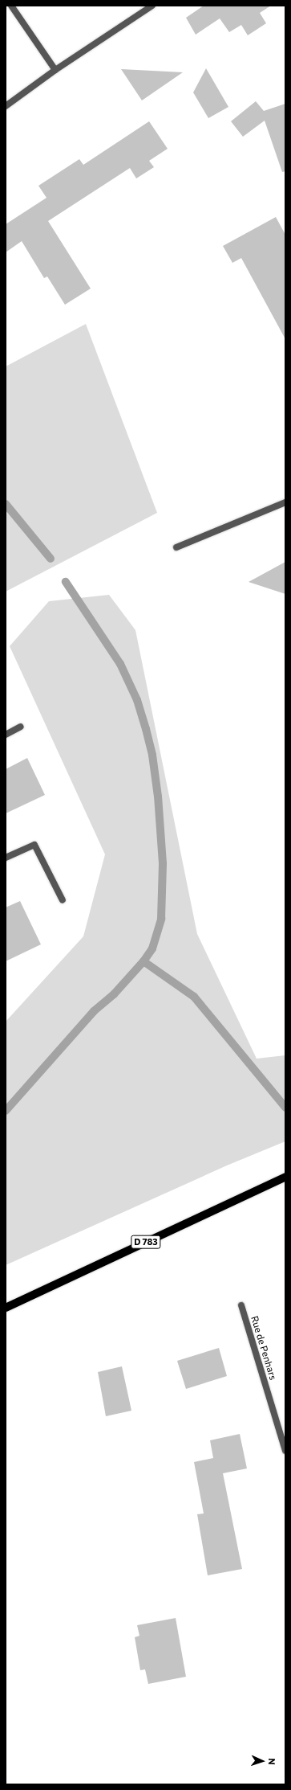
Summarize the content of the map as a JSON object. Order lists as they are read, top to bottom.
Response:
{
  "streets": {
    "main road": ["D 783"],
    "street": ["Rue de Penhars"]
  },
  "north": "right"
}
